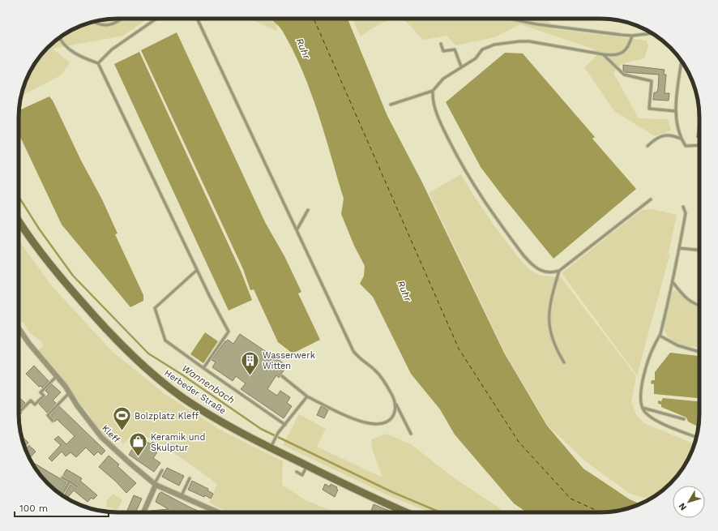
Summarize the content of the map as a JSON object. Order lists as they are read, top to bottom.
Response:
{
  "streets": {
    "main road": ["Herbeder Straße"],
    "street": ["Kleff"]
  },
  "water": ["Ruhr", "Wannenbach"],
  "places": {
    "building": ["Wasserwerk Witten"],
    "sports": ["Bolzplatz Kleff"],
    "shop": ["Keramik und Skulptur"]
  },
  "scale_bar": "100 m",
  "north": "bottom left"
}
